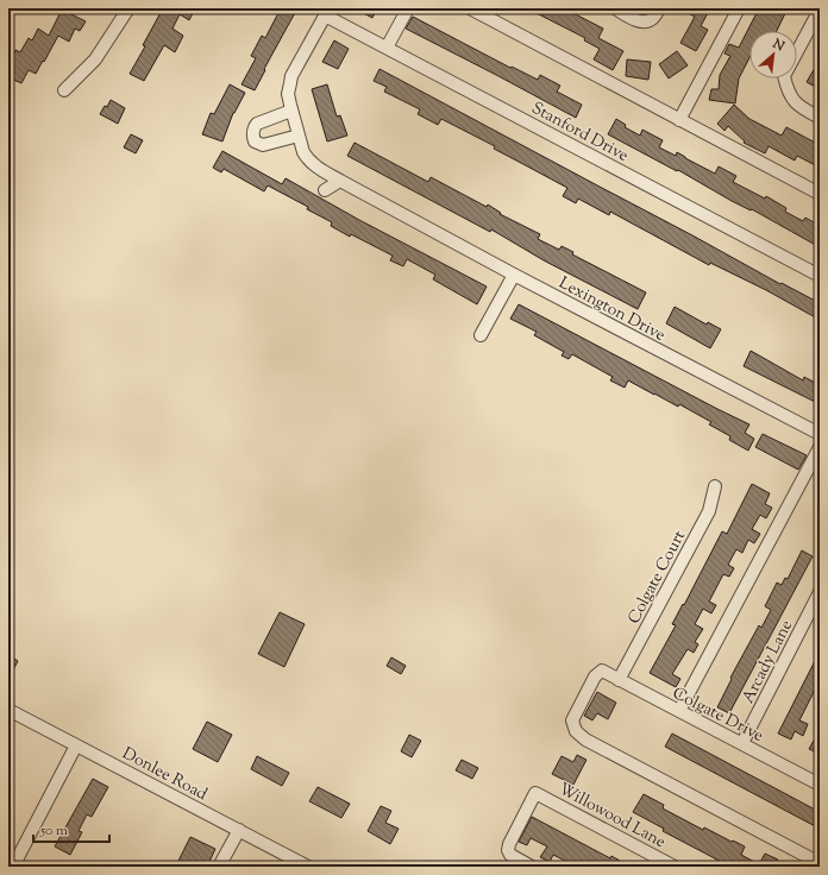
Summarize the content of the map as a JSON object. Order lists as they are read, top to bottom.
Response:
{
  "streets": {
    "street": [
      "Stanford Drive",
      "Lexington Drive",
      "Colgate Court",
      "Arcady Lane",
      "Colgate Drive",
      "Donlee Road",
      "Willowood Lane"
    ]
  },
  "crossings": [
    ["Stanford Drive", "Lexington Drive"],
    ["Colgate Court", "Colgate Drive"],
    ["Arcady Lane", "Colgate Drive"]
  ],
  "scale_bar": "50 m",
  "north": "top right"
}
